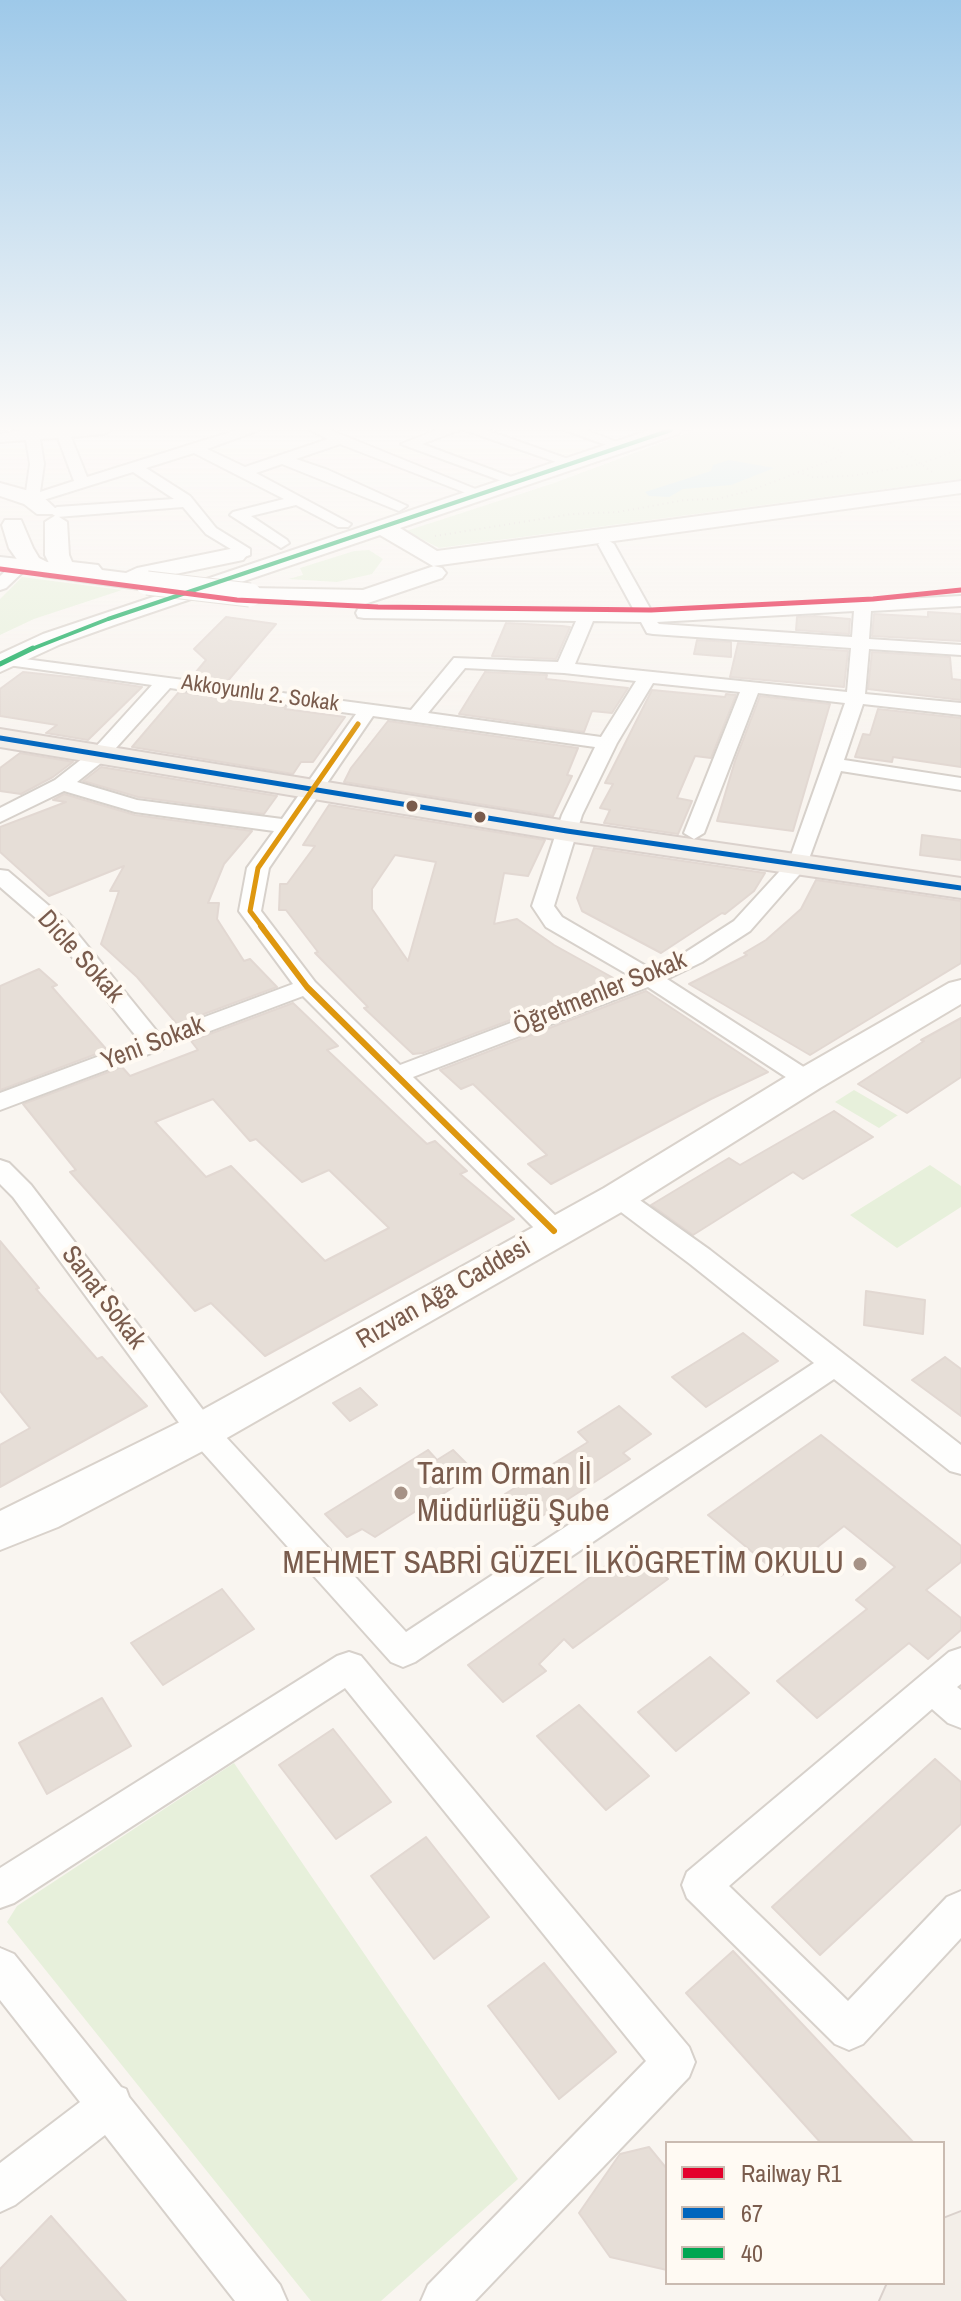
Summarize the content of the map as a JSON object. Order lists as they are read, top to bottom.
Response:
{
  "streets": {
    "main road": ["Rızvan Ağa Caddesi"],
    "street": [
      "Akkoyunlu 2. Sokak",
      "Dicle Sokak",
      "Öğretmenler Sokak",
      "Yeni Sokak",
      "Sanat Sokak"
    ]
  },
  "crossings": [
    ["Dicle Sokak", "Yeni Sokak"],
    ["Rızvan Ağa Caddesi", "Sanat Sokak"]
  ],
  "places": ["Tarım Orman İl Müdürlüğü Şube", "MEHMET SABRİ GÜZEL İLKÖGRETİM OKULU"],
  "lines": ["transit line 40", "rail line R1", "transit line 67"],
  "legend": ["Railway R1", "67", "40"]
}
